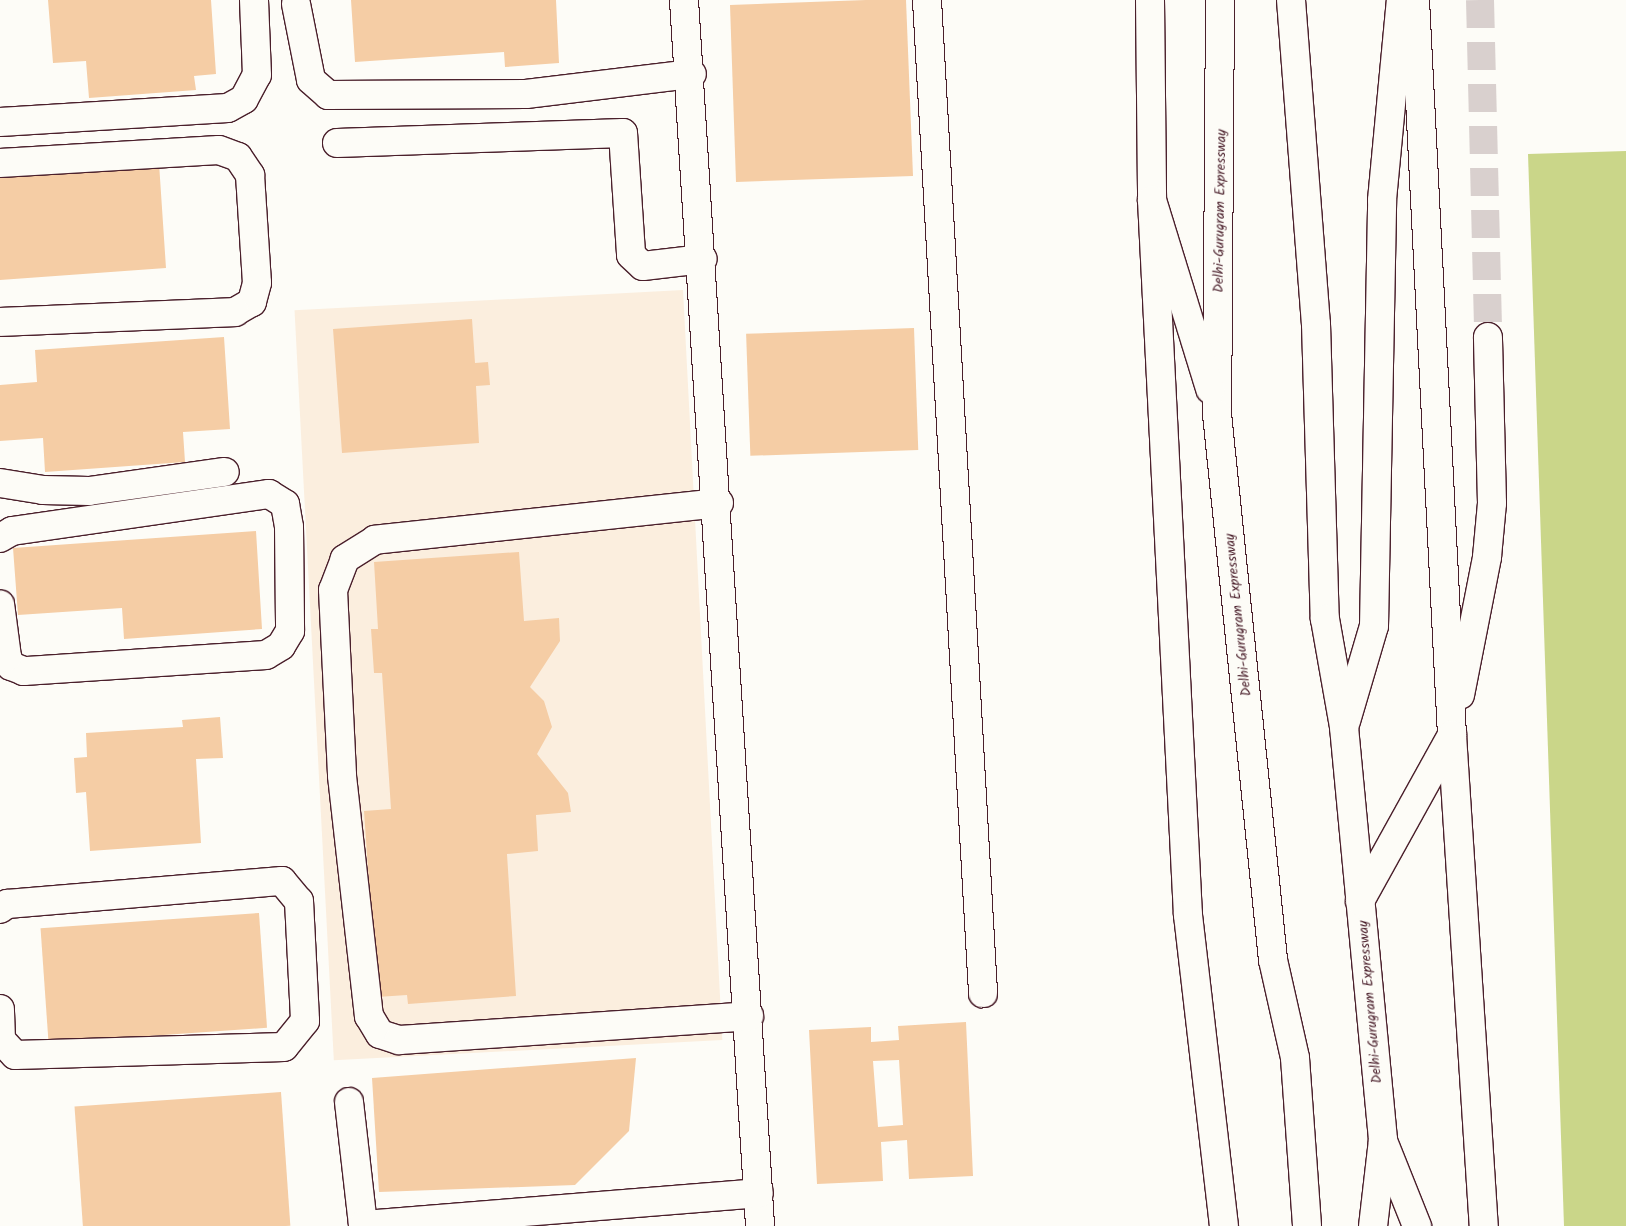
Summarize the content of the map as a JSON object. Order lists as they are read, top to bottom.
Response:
{
  "streets": {
    "main road": ["Delhi-Gurugram Expressway"]
  }
}
